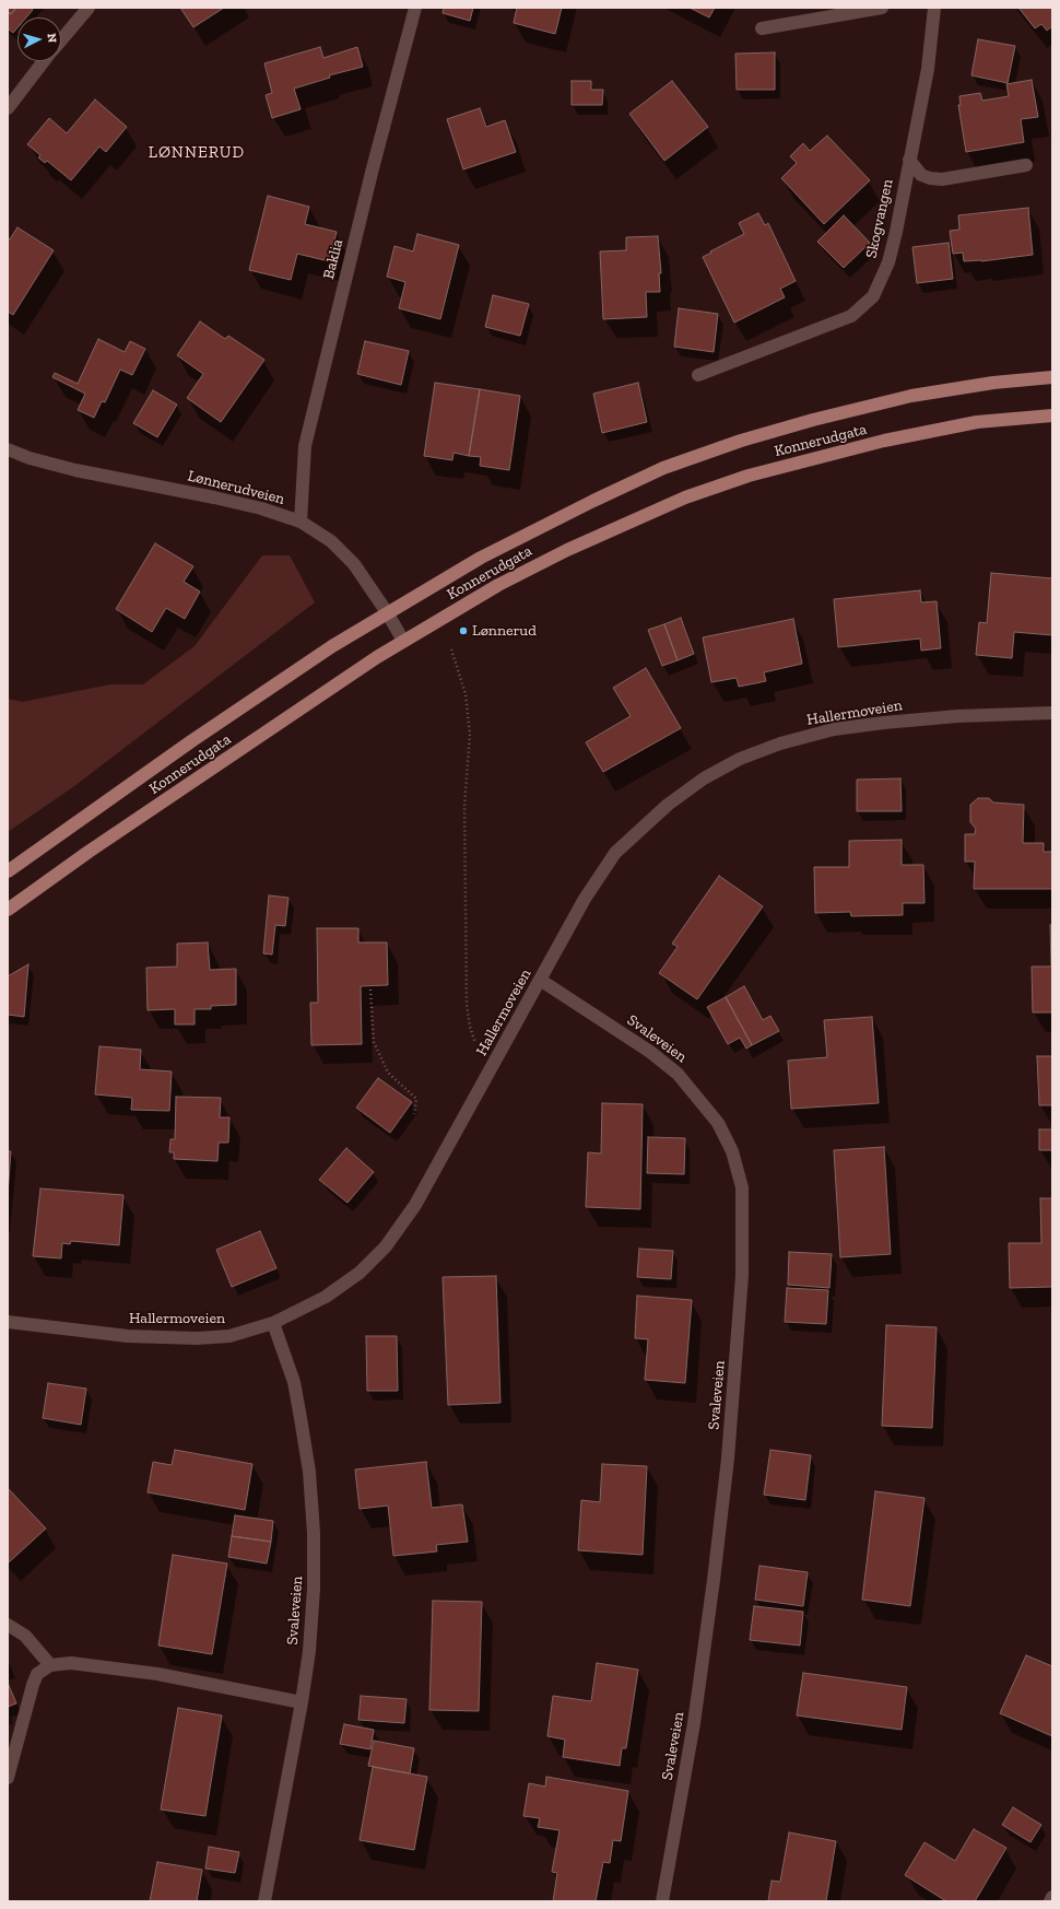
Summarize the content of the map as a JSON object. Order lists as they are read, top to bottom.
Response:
{
  "streets": {
    "main road": ["Konnerudgata"],
    "street": [
      "Skogvangen",
      "Baklia",
      "Lønnerudveien",
      "Hallermoveien",
      "Svaleveien"
    ]
  },
  "crossings": [
    ["Baklia", "Lønnerudveien"],
    ["Konnerudgata", "Lønnerudveien"],
    ["Hallermoveien", "Svaleveien"]
  ],
  "districts": ["LØNNERUD"],
  "places": ["Lønnerud"],
  "north": "right"
}
